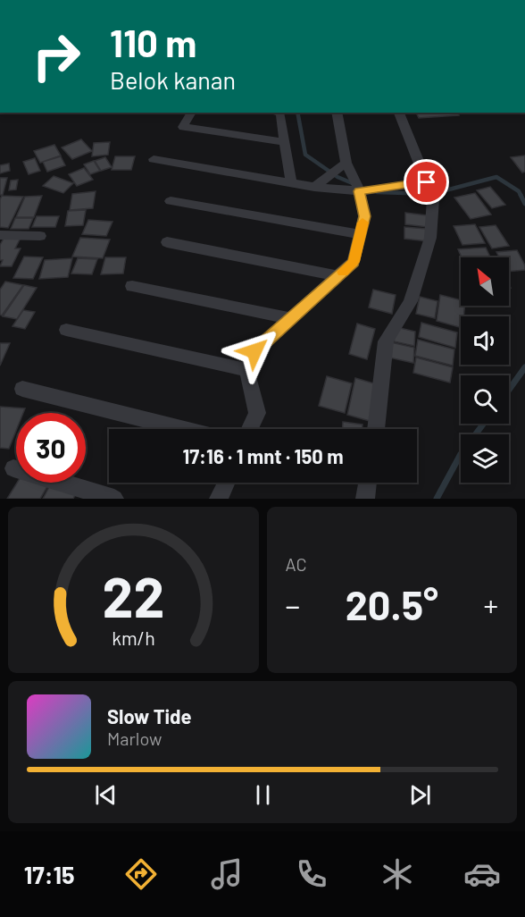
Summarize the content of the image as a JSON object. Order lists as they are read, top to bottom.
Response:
{
  "north": "top left",
  "page": {
    "turn": ["110 m", "Belok kanan"],
    "limit": "30",
    "trip": "17:16 · 1 mnt · 150 m",
    "tile": "AC",
    "heat": ["−", "20.5°", "+"],
    "song": ["Slow Tide", "Marlow"],
    "tabs": "17:15",
    "gauge": ["22", "km/h"]
  }
}
